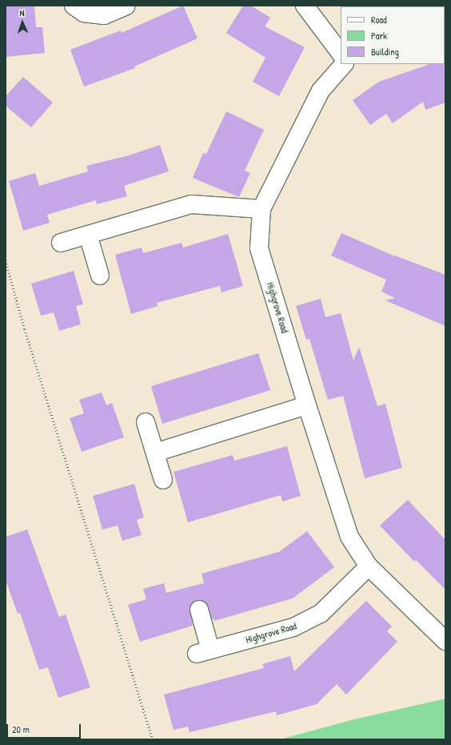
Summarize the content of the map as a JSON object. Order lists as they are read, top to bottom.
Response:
{
  "streets": {
    "street": ["Highgrove Road"]
  },
  "legend": ["Road", "Park", "Building"],
  "scale_bar": "20 m",
  "north": "top"
}
